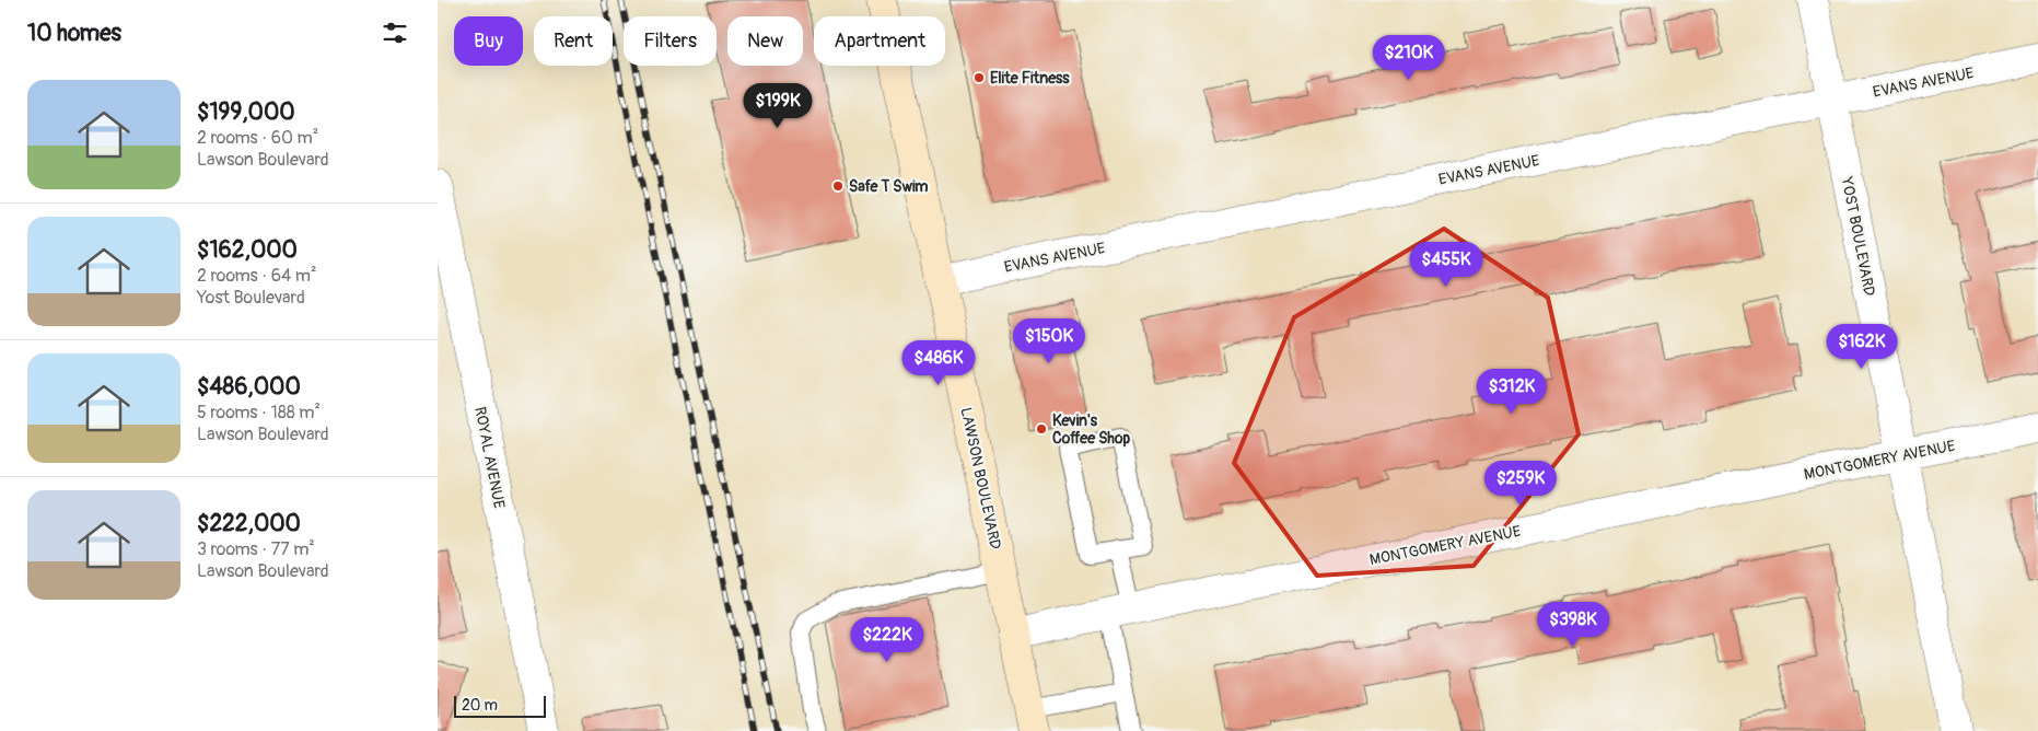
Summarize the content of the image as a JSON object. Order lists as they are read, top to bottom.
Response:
{
  "streets": {
    "main road": ["LAWSON BOULEVARD"],
    "street": [
      "EVANS AVENUE",
      "YOST BOULEVARD",
      "ROYAL AVENUE",
      "MONTGOMERY AVENUE"
    ]
  },
  "crossings": [
    ["EVANS AVENUE", "YOST BOULEVARD"],
    ["EVANS AVENUE", "LAWSON BOULEVARD"],
    ["YOST BOULEVARD", "MONTGOMERY AVENUE"],
    ["MONTGOMERY AVENUE", "LAWSON BOULEVARD"]
  ],
  "places": ["Elite Fitness", "Safe T Swim", "Kevin's Coffee Shop"],
  "scale_bar": "20 m",
  "page": {
    "heading": "10 homes",
    "chip": [
      "Buy",
      "Rent",
      "Filters",
      "New",
      "Apartment"
    ],
    "price": [
      "$210K",
      "$199K",
      "$455K",
      "$150K",
      "$162K",
      "$486K",
      "$312K",
      "$259K",
      "$398K",
      "$222K"
    ],
    "list": [
      {
        "name": "$199,000",
        "note": "2 rooms · 60 m² · Lawson Boulevard"
      },
      {
        "name": "$162,000",
        "note": "2 rooms · 64 m² · Yost Boulevard"
      },
      {
        "name": "$486,000",
        "note": "5 rooms · 188 m² · Lawson Boulevard"
      },
      {
        "name": "$222,000",
        "note": "3 rooms · 77 m² · Lawson Boulevard"
      }
    ],
    "scale": "20 m"
  }
}
